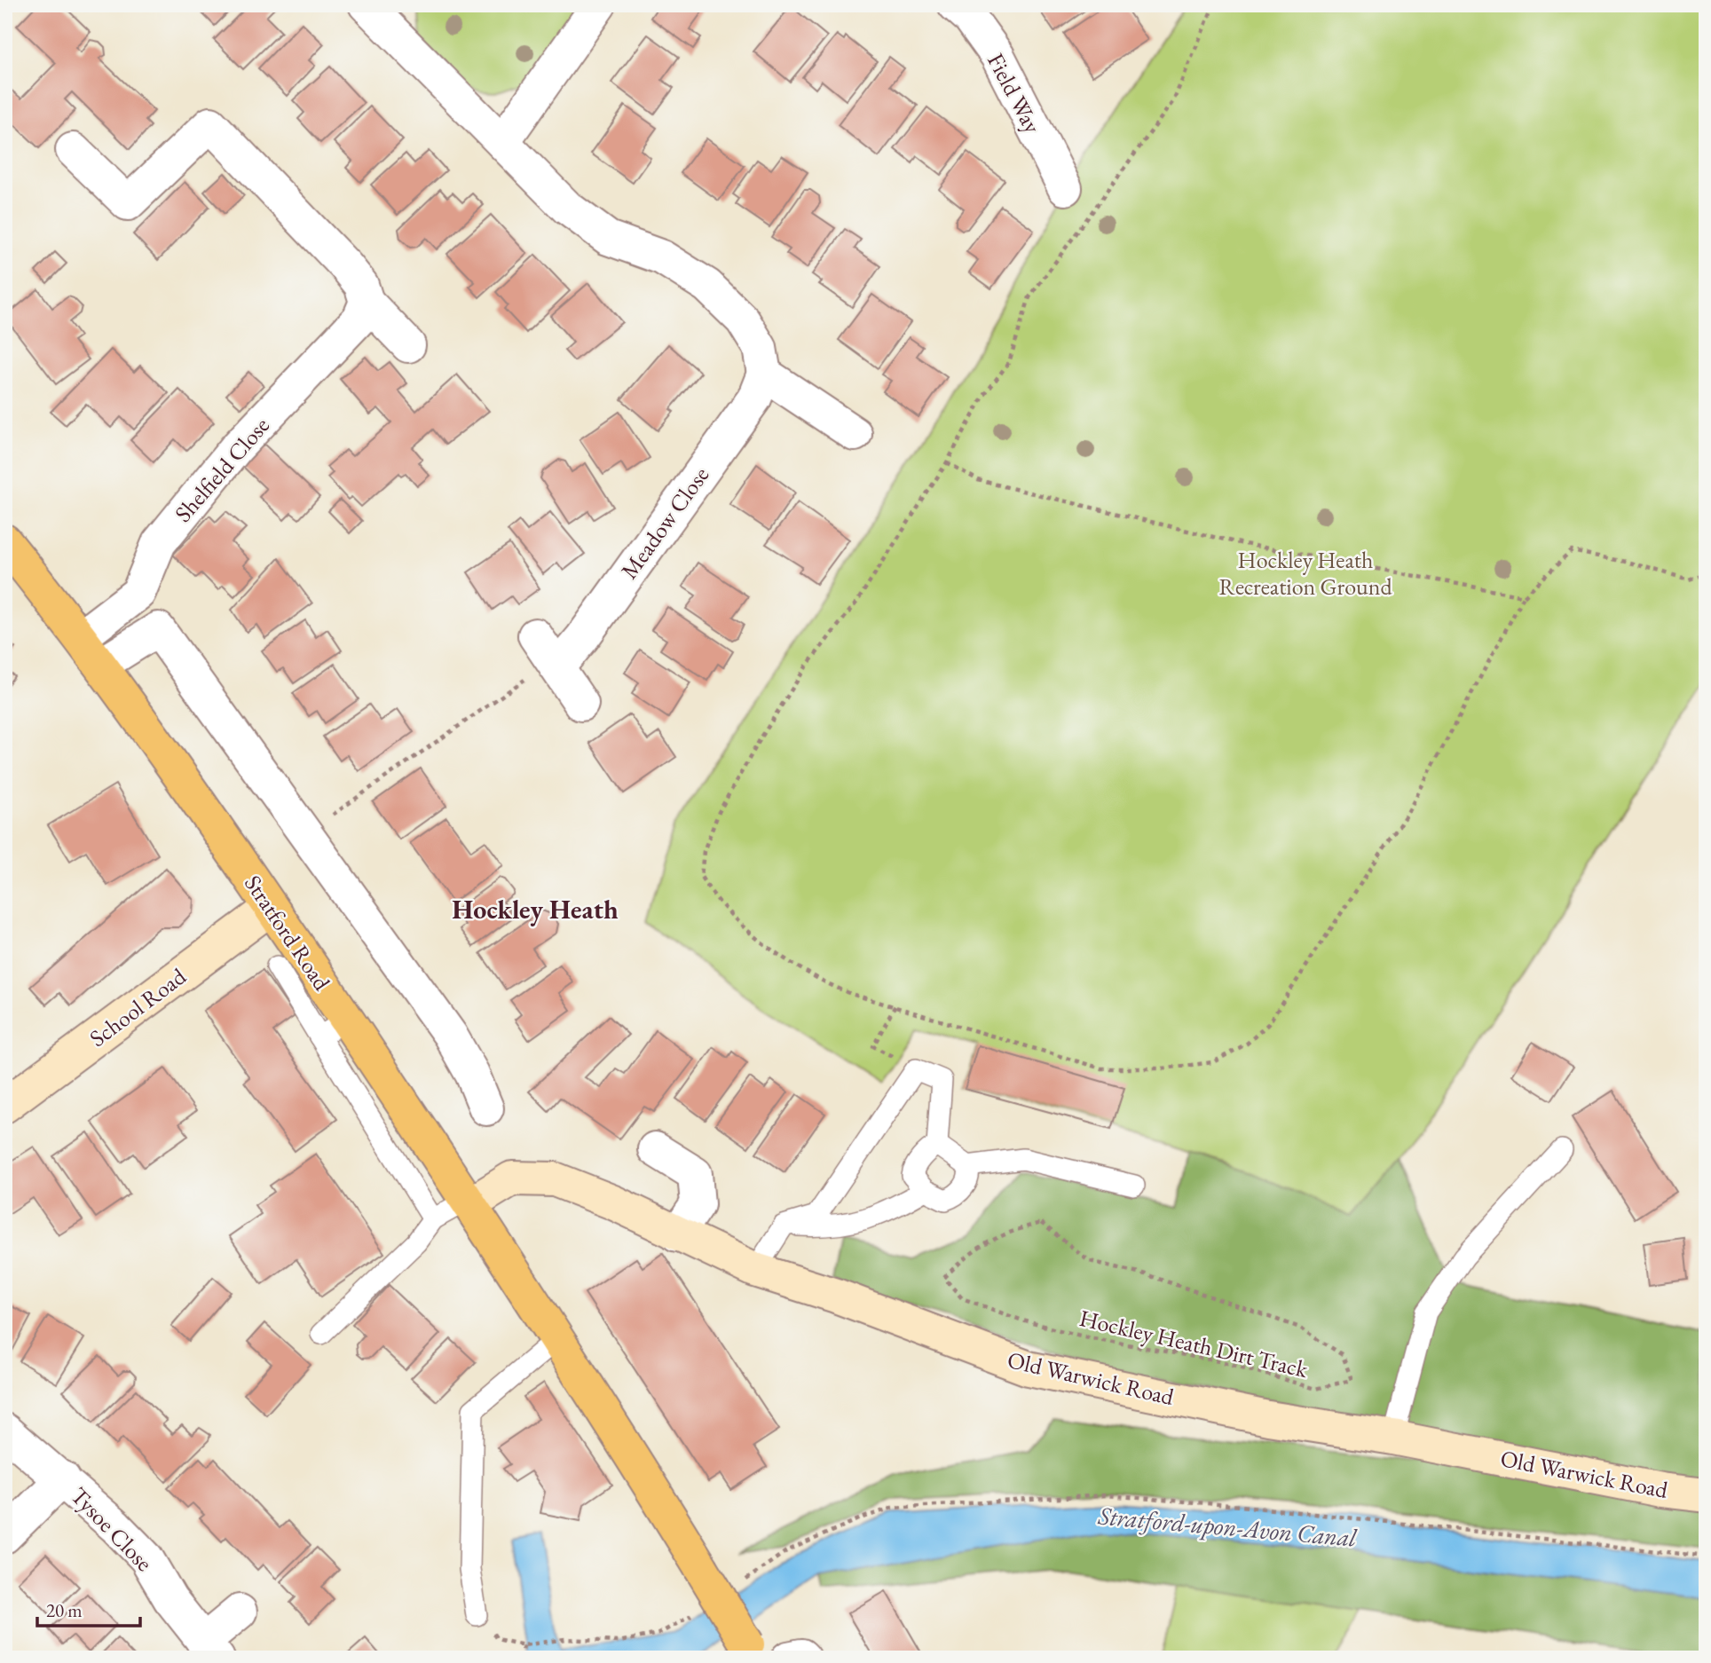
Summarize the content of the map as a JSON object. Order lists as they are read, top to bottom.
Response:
{
  "streets": {
    "main road": ["Stratford Road", "School Road", "Old Warwick Road"],
    "street": [
      "Field Way",
      "Shelfield Close",
      "Meadow Close",
      "Tysoe Close"
    ],
    "path": ["Hockley Heath Dirt Track"]
  },
  "crossings": [
    ["Shelfield Close", "Stratford Road"],
    ["Stratford Road", "School Road"],
    ["Stratford Road", "Old Warwick Road"]
  ],
  "districts": ["Hockley Heath"],
  "water": ["Stratford-upon-Avon Canal"],
  "parks": ["Hockley Heath Recreation Ground"],
  "scale_bar": "20 m"
}
